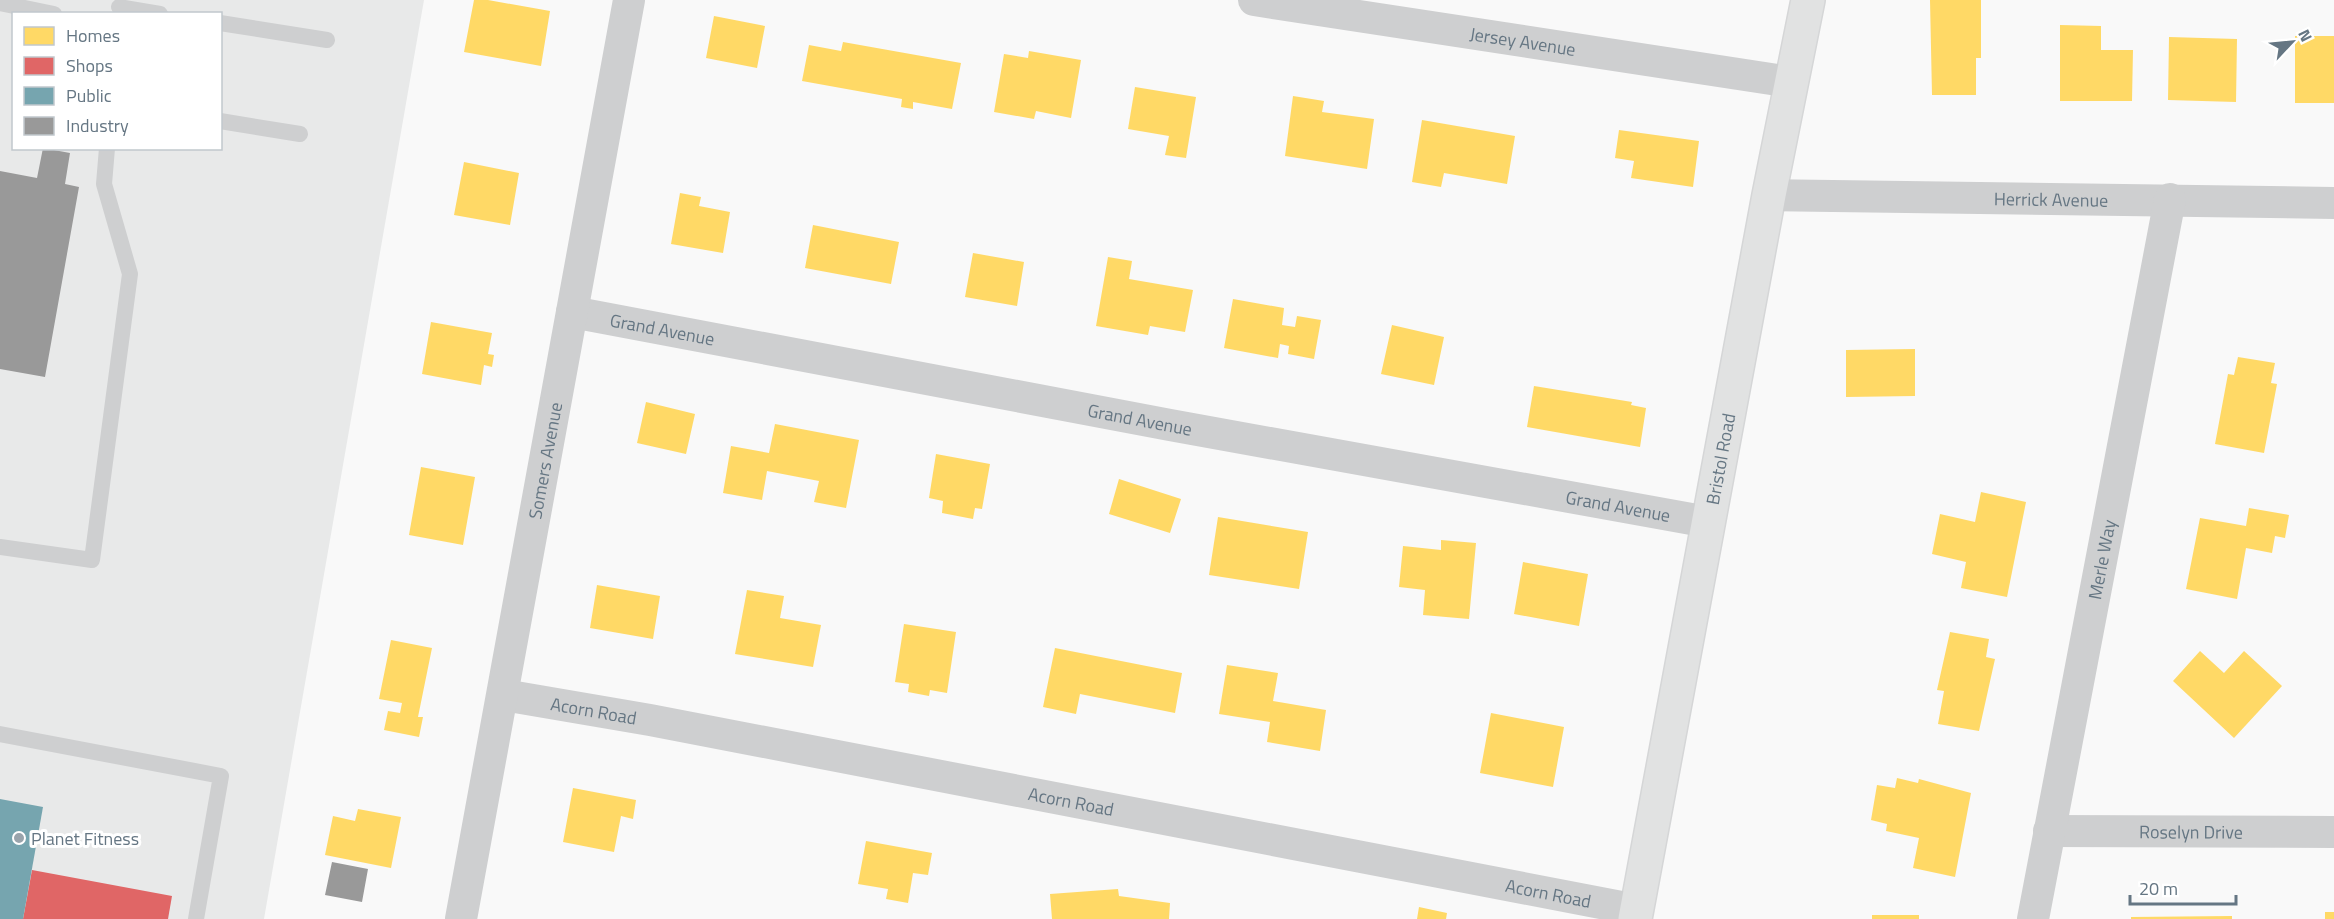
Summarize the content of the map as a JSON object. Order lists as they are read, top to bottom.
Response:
{
  "streets": {
    "main road": ["Bristol Road"],
    "street": [
      "Jersey Avenue",
      "Herrick Avenue",
      "Grand Avenue",
      "Somers Avenue",
      "Merle Way",
      "Acorn Road",
      "Roselyn Drive"
    ]
  },
  "crossings": [
    ["Jersey Avenue", "Bristol Road"],
    ["Herrick Avenue", "Bristol Road"],
    ["Herrick Avenue", "Merle Way"],
    ["Grand Avenue", "Bristol Road"],
    ["Grand Avenue", "Somers Avenue"],
    ["Bristol Road", "Acorn Road"],
    ["Somers Avenue", "Acorn Road"],
    ["Merle Way", "Roselyn Drive"]
  ],
  "places": ["Planet Fitness"],
  "legend": [
    "Homes",
    "Shops",
    "Public",
    "Industry"
  ],
  "scale_bar": "20 m",
  "north": "top right"
}
